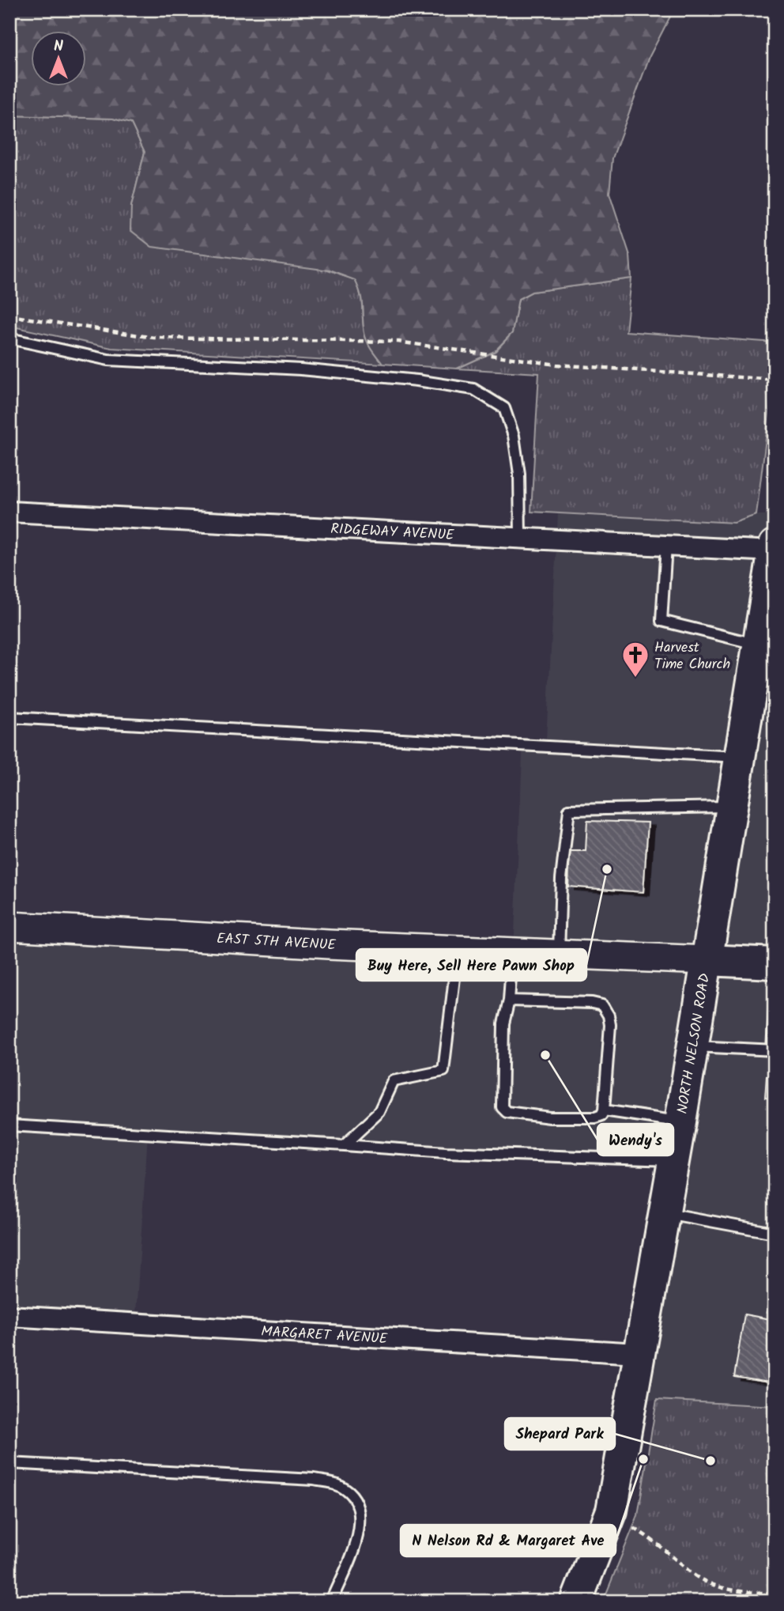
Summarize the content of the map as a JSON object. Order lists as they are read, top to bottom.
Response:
{
  "streets": {
    "main road": ["EAST 5TH AVENUE", "NORTH NELSON ROAD"],
    "street": ["RIDGEWAY AVENUE", "MARGARET AVENUE"]
  },
  "crossings": [
    ["RIDGEWAY AVENUE", "NORTH NELSON ROAD"],
    ["EAST 5TH AVENUE", "NORTH NELSON ROAD"],
    ["NORTH NELSON ROAD", "MARGARET AVENUE"]
  ],
  "places": {
    "church": ["Harvest Time Church"],
    "other": [
      "Buy Here, Sell Here Pawn Shop",
      "Wendy's",
      "N Nelson Rd & Margaret Ave",
      "Shepard Park"
    ]
  },
  "north": "top"
}
